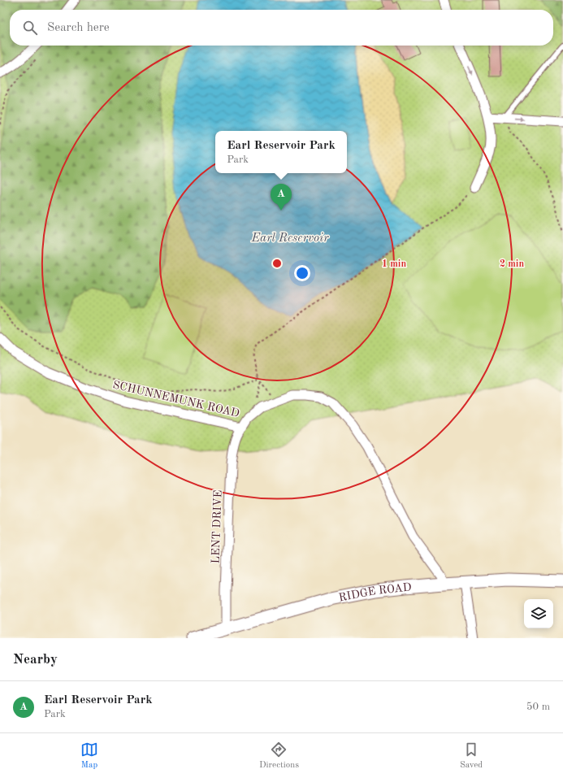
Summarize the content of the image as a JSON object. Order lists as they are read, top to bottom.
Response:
{
  "streets": {
    "street": ["SCHUNNEMUNK ROAD", "LENT DRIVE", "RIDGE ROAD"]
  },
  "crossings": [
    ["SCHUNNEMUNK ROAD", "LENT DRIVE"],
    ["SCHUNNEMUNK ROAD", "RIDGE ROAD"],
    ["LENT DRIVE", "RIDGE ROAD"]
  ],
  "water": ["Earl Reservoir"],
  "page": {
    "search": "Search here",
    "popup": ["Earl Reservoir Park", "Park"],
    "pins": "A",
    "heading": "Nearby",
    "list": [
      {
        "mark": "A",
        "name": "Earl Reservoir Park",
        "note": "Park",
        "value": "50 m"
      }
    ],
    "nav": ["Map", "Directions", "Saved"]
  },
  "rings": ["1 min", "2 min"]
}
